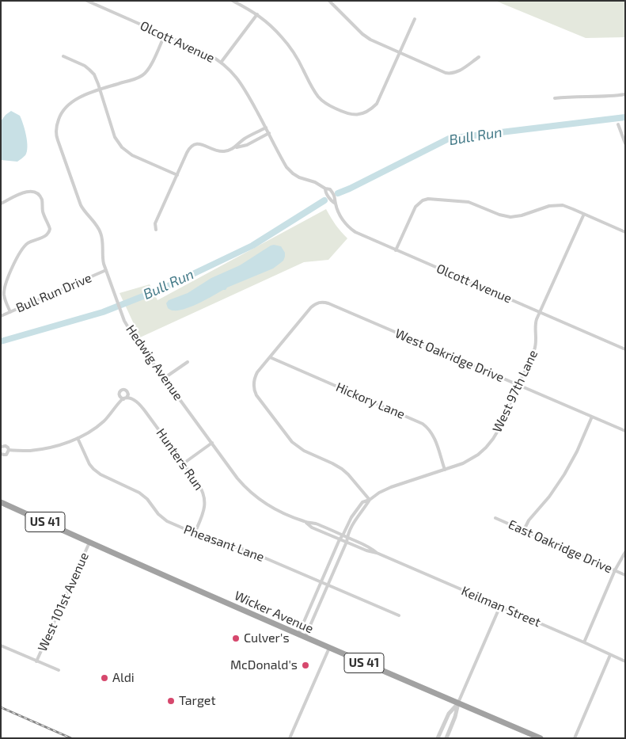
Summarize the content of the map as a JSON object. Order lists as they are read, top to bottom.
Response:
{
  "streets": {
    "highway": ["US 41", "Wicker Avenue"],
    "street": [
      "Olcott Avenue",
      "Bull Run Drive",
      "West Oakridge Drive",
      "Hedwig Avenue",
      "West 97th Lane",
      "Hickory Lane",
      "Hunters Run",
      "Pheasant Lane",
      "East Oakridge Drive",
      "West 101st Avenue",
      "Keilman Street"
    ]
  },
  "crossings": [
    ["Olcott Avenue", "Hedwig Avenue"],
    ["Olcott Avenue", "West 97th Lane"],
    ["Bull Run Drive", "Hedwig Avenue"],
    ["West Oakridge Drive", "West 97th Lane"],
    ["West Oakridge Drive", "Hickory Lane"],
    ["Hedwig Avenue", "West 97th Lane"],
    ["Hedwig Avenue", "Keilman Street"],
    ["West 97th Lane", "Hickory Lane"],
    ["West 97th Lane", "Pheasant Lane"],
    ["West 97th Lane", "Keilman Street"],
    ["West 97th Lane", "Wicker Avenue"],
    ["Hunters Run", "Pheasant Lane"],
    ["West 101st Avenue", "Wicker Avenue"]
  ],
  "water": ["Bull Run"],
  "places": [
    "Culver's",
    "McDonald's",
    "Aldi",
    "Target"
  ]
}
